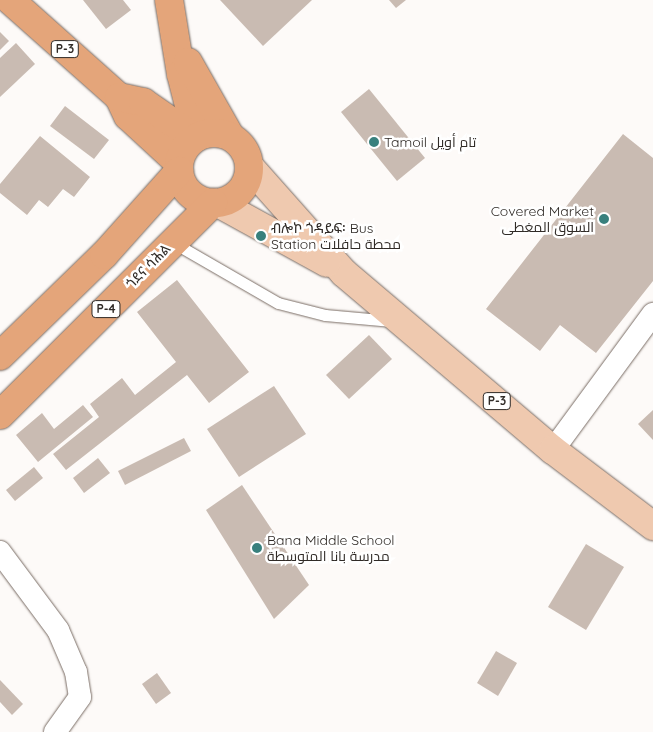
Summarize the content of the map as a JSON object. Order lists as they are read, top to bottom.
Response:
{
  "streets": {
    "highway": ["P-3", "ጎደና ሳሕል", "P-4"]
  },
  "crossings": [
    ["P-3", "ጎደና ሳሕል"]
  ],
  "places": [
    "Tamoil تام أويل",
    "Covered Market السوق المغطى",
    "ብሎኮ ጎዳይፍ፡ Bus Station محطة حافلات",
    "Bana Middle School مدرسة بانا المتوسطة"
  ]
}
